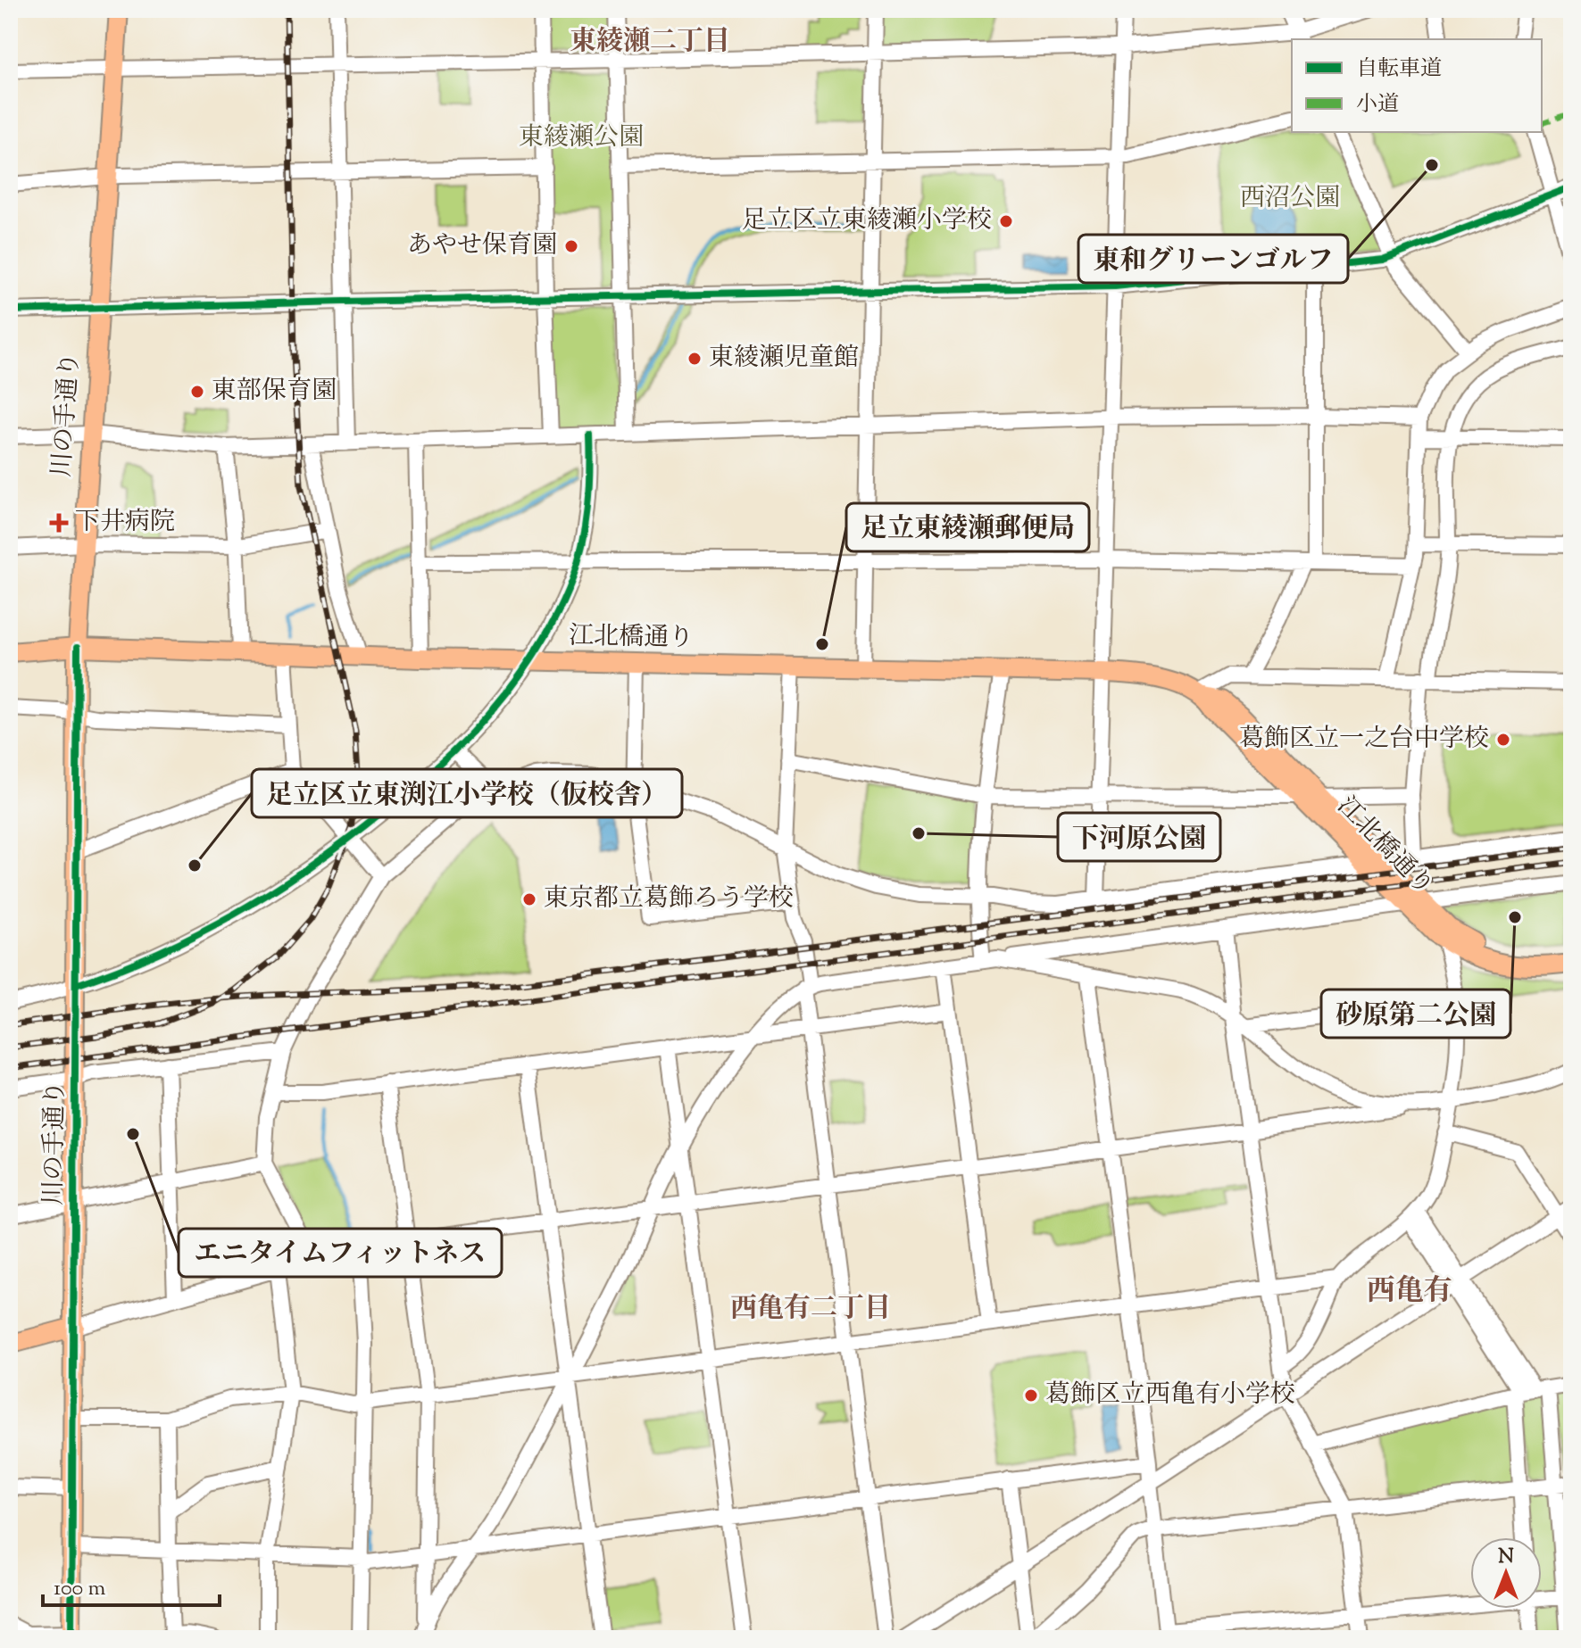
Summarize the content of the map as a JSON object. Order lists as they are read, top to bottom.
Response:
{
  "streets": {
    "main road": ["川の手通り", "江北橋通り"]
  },
  "crossings": [
    ["川の手通り", "江北橋通り"]
  ],
  "districts": ["東綾瀬二丁目", "西亀有", "西亀有二丁目"],
  "parks": ["東綾瀬公園", "西沼公園"],
  "places": {
    "other": [
      "東和グリーンゴルフ",
      "足立区立東綾瀬小学校",
      "あやせ保育園",
      "東綾瀬児童館",
      "東部保育園",
      "足立東綾瀬郵便局",
      "葛飾区立一之台中学校",
      "下河原公園",
      "足立区立東渕江小学校（仮校舎）",
      "東京都立葛飾ろう学校",
      "砂原第二公園",
      "エニタイムフィットネス",
      "葛飾区立西亀有小学校"
    ],
    "health": ["下井病院"]
  },
  "legend": ["自転車道", "小道"],
  "scale_bar": "100 m",
  "north": "top"
}
